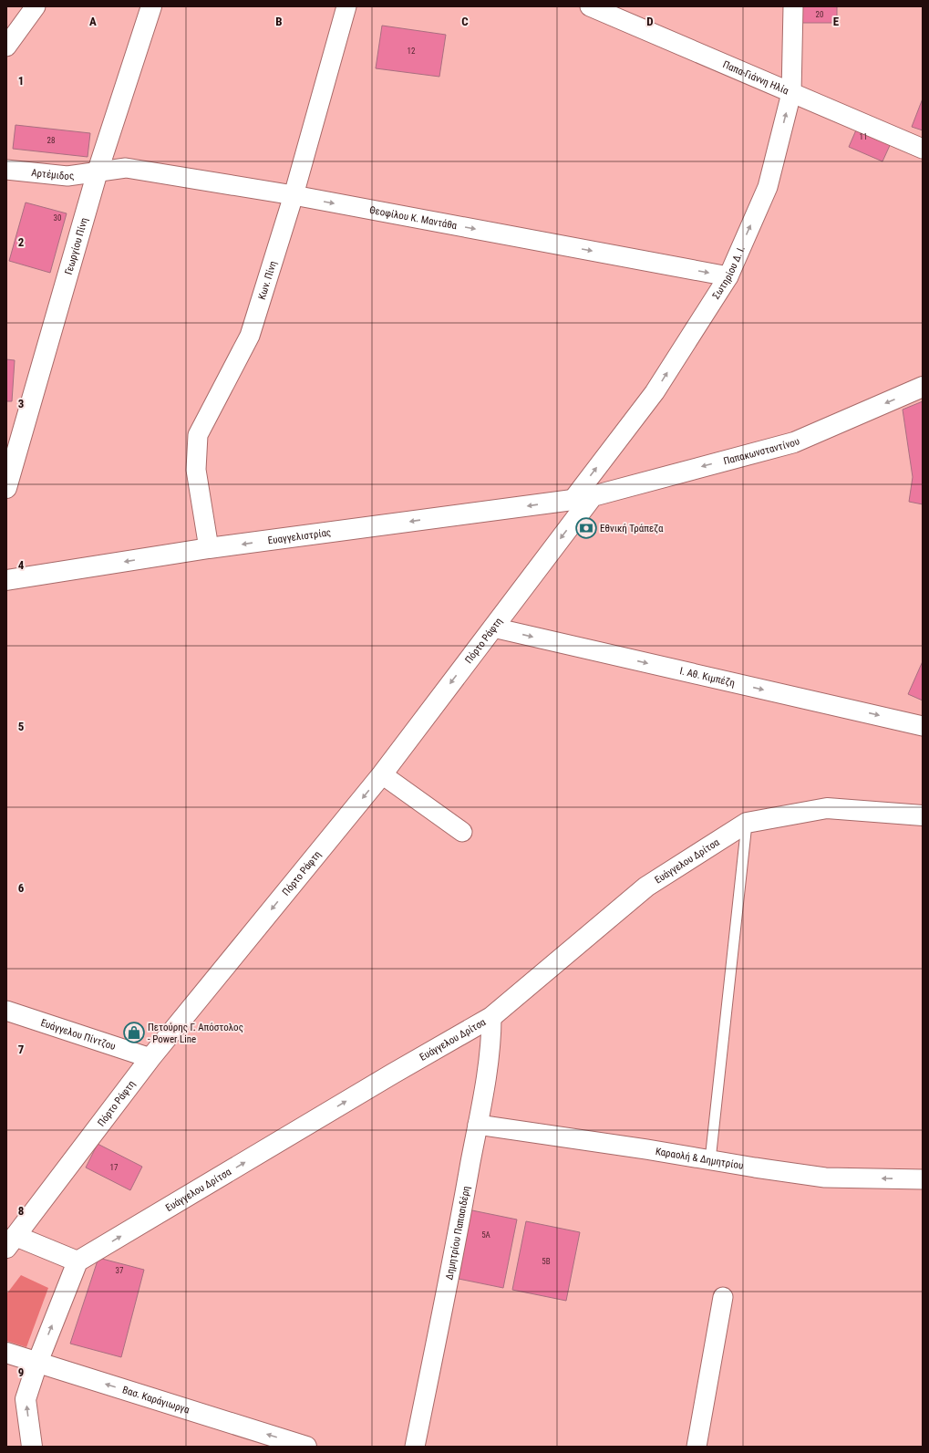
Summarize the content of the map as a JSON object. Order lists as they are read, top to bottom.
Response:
{
  "streets": {
    "street": [
      "Παπα-Γιάννη Ηλία",
      "Αρτέμιδος",
      "Θεοφίλου Κ. Μαντάθα",
      "Γεωργίου Πίνη",
      "Σωτηρίου Δ. Ι.",
      "Κων. Πίνη",
      "Παπακωνσταντίνου",
      "Ευαγγελιστρίας",
      "Πόρτο Ράφτη",
      "Ι. Αθ. Κιμπέζη",
      "Ευάγγελου Δρίτσα",
      "Ευάγγελου Πίντζου",
      "Καραολή & Δημητρίου",
      "Δημητρίου Παπασιδέρη",
      "Βασ. Καράγιωργα"
    ]
  },
  "crossings": [
    ["Παπα-Γιάννη Ηλία", "Σωτηρίου Δ. Ι."],
    ["Αρτέμιδος", "Θεοφίλου Κ. Μαντάθα"],
    ["Αρτέμιδος", "Γεωργίου Πίνη"],
    ["Θεοφίλου Κ. Μαντάθα", "Γεωργίου Πίνη"],
    ["Θεοφίλου Κ. Μαντάθα", "Σωτηρίου Δ. Ι."],
    ["Θεοφίλου Κ. Μαντάθα", "Κων. Πίνη"],
    ["Σωτηρίου Δ. Ι.", "Ευαγγελιστρίας"],
    ["Κων. Πίνη", "Ευαγγελιστρίας"],
    ["Παπακωνσταντίνου", "Ευαγγελιστρίας"],
    ["Παπακωνσταντίνου", "Πόρτο Ράφτη"],
    ["Ευαγγελιστρίας", "Πόρτο Ράφτη"],
    ["Πόρτο Ράφτη", "Ι. Αθ. Κιμπέζη"],
    ["Πόρτο Ράφτη", "Ευάγγελου Πίντζου"],
    ["Ευάγγελου Δρίτσα", "Δημητρίου Παπασιδέρη"],
    ["Καραολή & Δημητρίου", "Δημητρίου Παπασιδέρη"]
  ],
  "one_way": [
    "Θεοφίλου Κ. Μαντάθα",
    "Σωτηρίου Δ. Ι.",
    "Παπακωνσταντίνου",
    "Ευαγγελιστρίας",
    "Πόρτο Ράφτη",
    "Ι. Αθ. Κιμπέζη",
    "Ευάγγελου Δρίτσα",
    "Καραολή & Δημητρίου",
    "Βασ. Καράγιωργα"
  ],
  "places": {
    "bank": ["Εθνική Τράπεζα"],
    "shop": ["Πετούρης Γ. Απόστολος - Power Line"]
  },
  "house_numbers": [
    "20",
    "12",
    "11",
    "28",
    "30",
    "17",
    "5A",
    "5B",
    "37"
  ],
  "grid": {
    "columns": [
      "A",
      "B",
      "C",
      "D",
      "E"
    ],
    "rows": [
      "1",
      "2",
      "3",
      "4",
      "5",
      "6",
      "7",
      "8",
      "9"
    ]
  }
}
